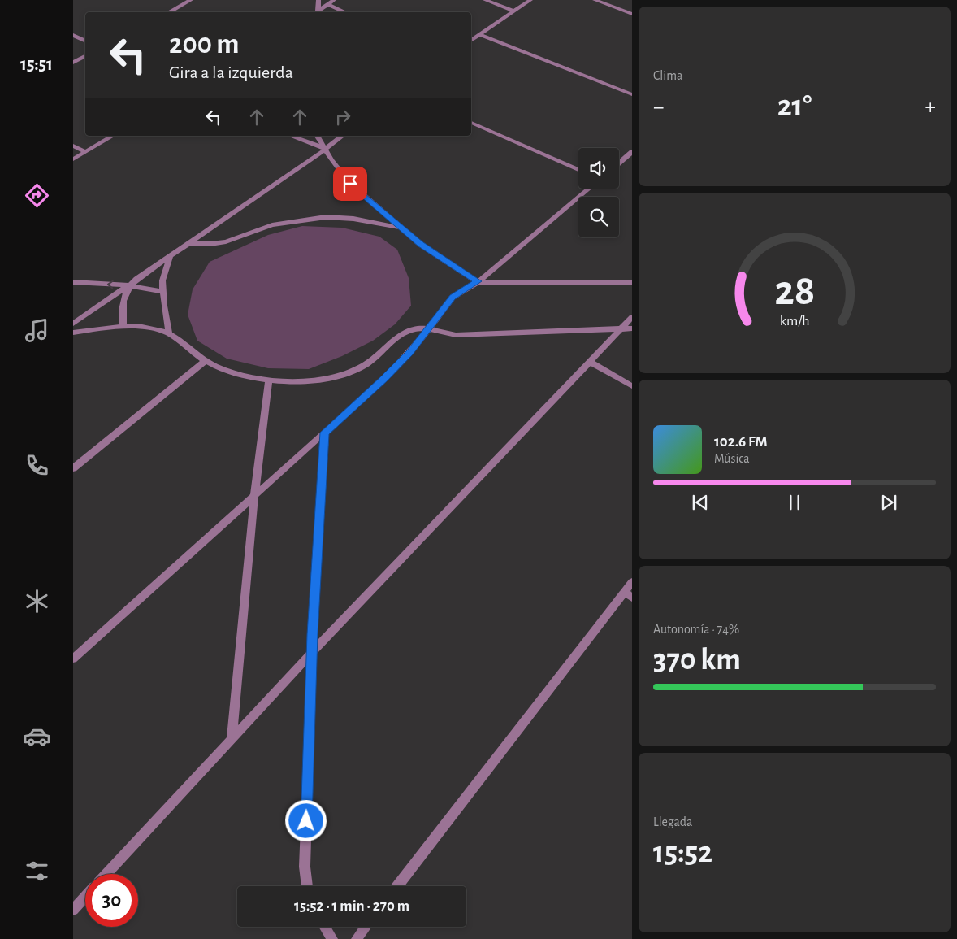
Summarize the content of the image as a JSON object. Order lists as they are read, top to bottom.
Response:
{
  "page": {
    "tabs": "15:51",
    "tile": [
      "Clima",
      ["Autonomía · 74%", "370 km"],
      ["Llegada", "15:52"]
    ],
    "turn": ["200 m", "Gira a la izquierda"],
    "heat": ["−", "21°", "+"],
    "song": ["102.6 FM", "Música"],
    "limit": "30",
    "trip": "15:52 · 1 min · 270 m",
    "gauge": ["28", "km/h"]
  }
}
